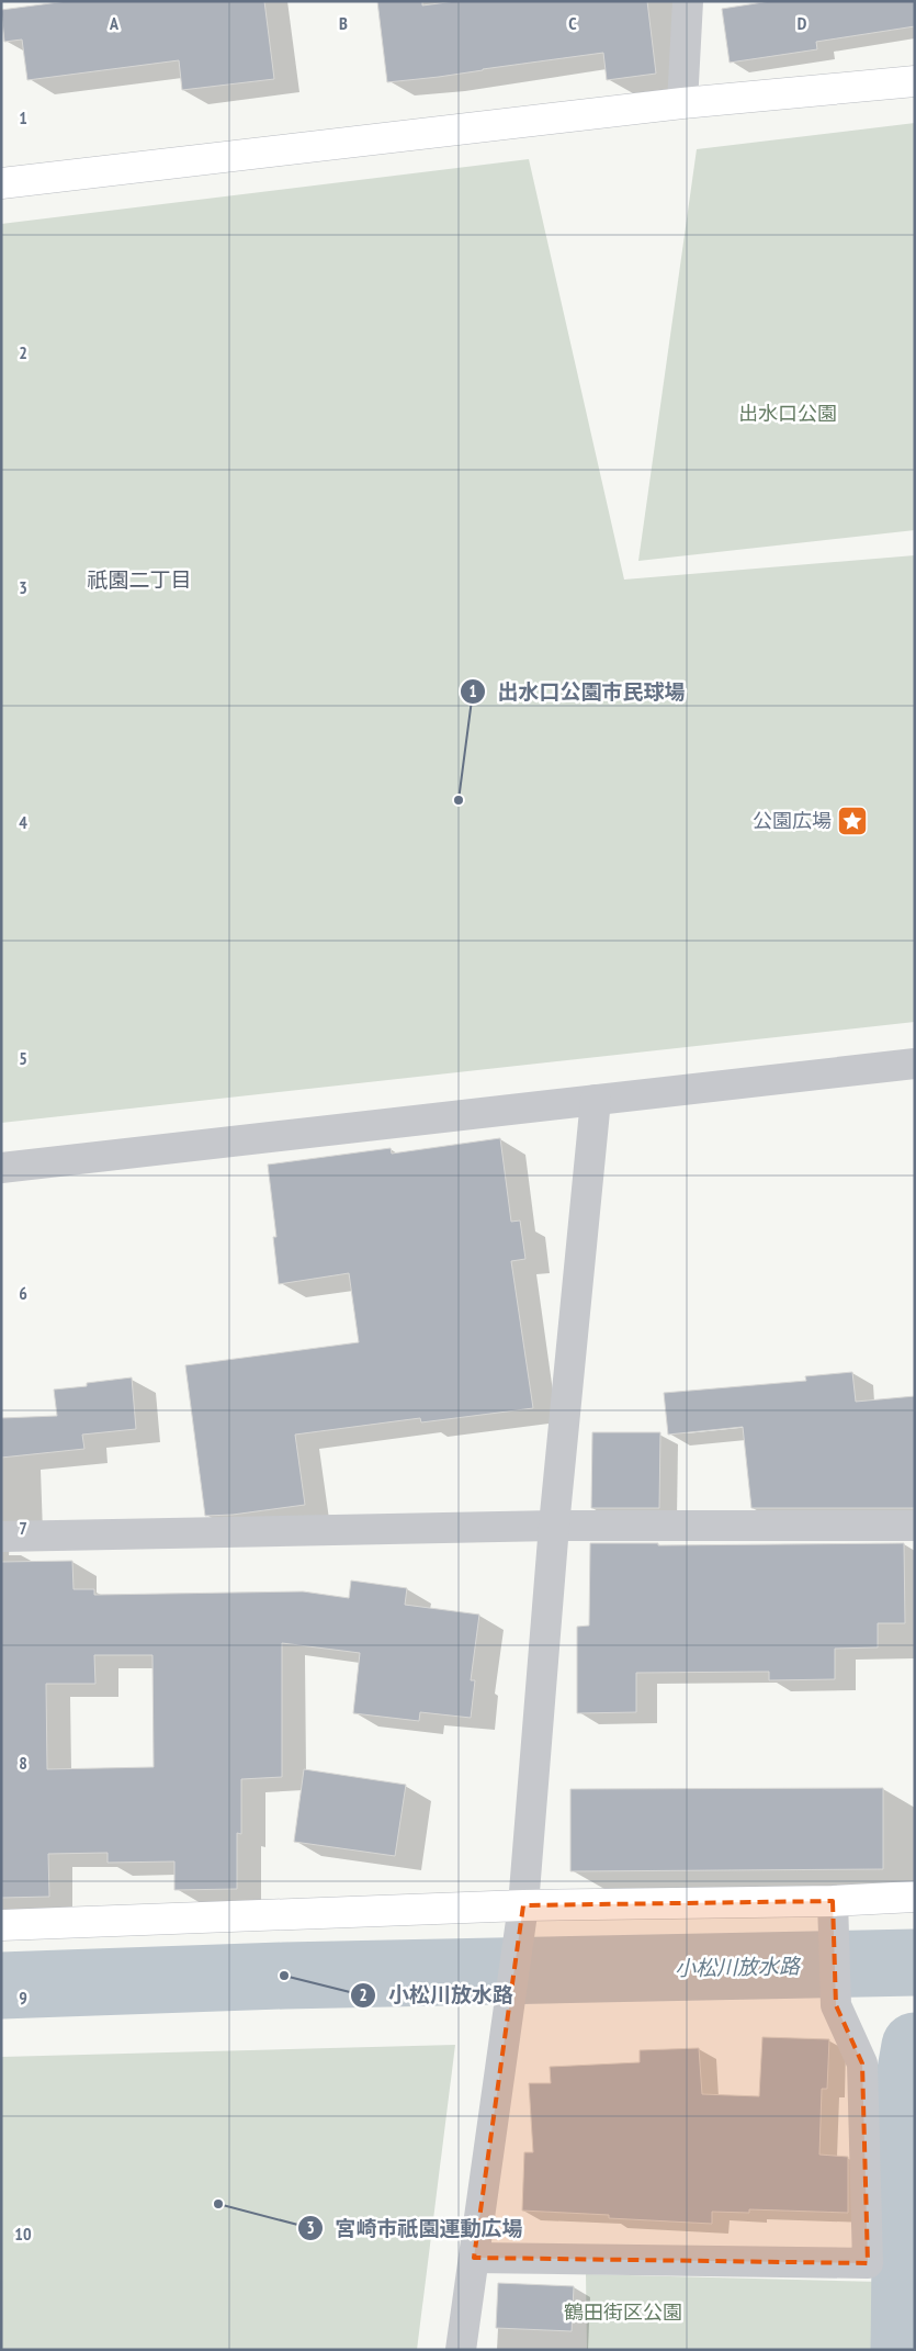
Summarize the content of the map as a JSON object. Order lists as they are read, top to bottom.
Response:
{
  "districts": ["祇園二丁目"],
  "water": ["小松川放水路"],
  "parks": ["出水口公園", "鶴田街区公園"],
  "places": {
    "other": ["出水口公園市民球場", "小松川放水路", "宮崎市祇園運動広場"],
    "place": ["公園広場"]
  },
  "grid": {
    "columns": [
      "A",
      "B",
      "C",
      "D"
    ],
    "rows": [
      "1",
      "2",
      "3",
      "4",
      "5",
      "6",
      "7",
      "8",
      "9",
      "10"
    ]
  }
}
